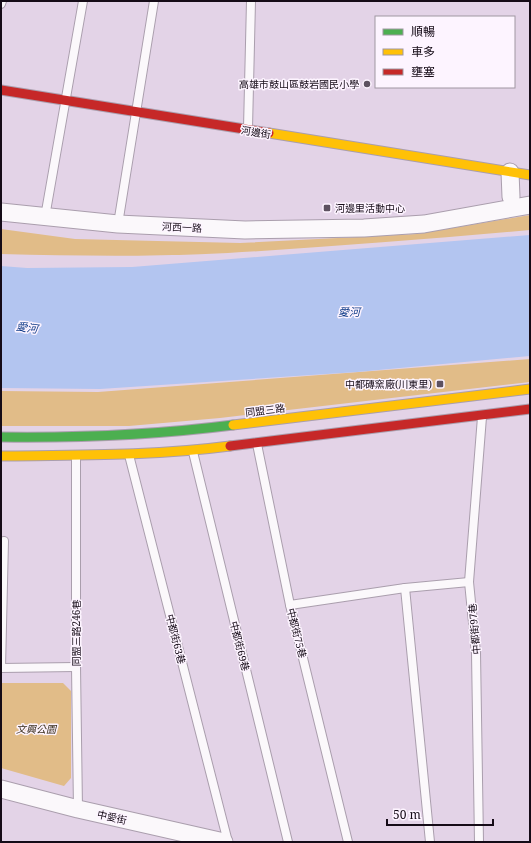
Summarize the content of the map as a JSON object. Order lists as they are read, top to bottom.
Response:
{
  "streets": {
    "street": [
      "河邊街",
      "河西一路",
      "同盟三路",
      "中愛街"
    ],
    "lane": [
      "中都街97巷",
      "同盟三路246巷",
      "中都街75巷",
      "中都街63巷",
      "中都街69巷"
    ]
  },
  "crossings": [
    ["同盟三路", "中都街97巷"],
    ["同盟三路", "同盟三路246巷"],
    ["同盟三路", "中都街75巷"],
    ["同盟三路", "中都街63巷"],
    ["同盟三路", "中都街69巷"],
    ["同盟三路246巷", "中愛街"]
  ],
  "water": ["愛河"],
  "parks": ["文興公園"],
  "places": {
    "other": ["高雄市鼓山區鼓岩國民小學"],
    "transit": ["河邊里活動中心", "中都磚窯廠(川東里)"]
  },
  "legend": ["順暢", "車多", "壅塞"],
  "scale_bar": "50 m"
}
